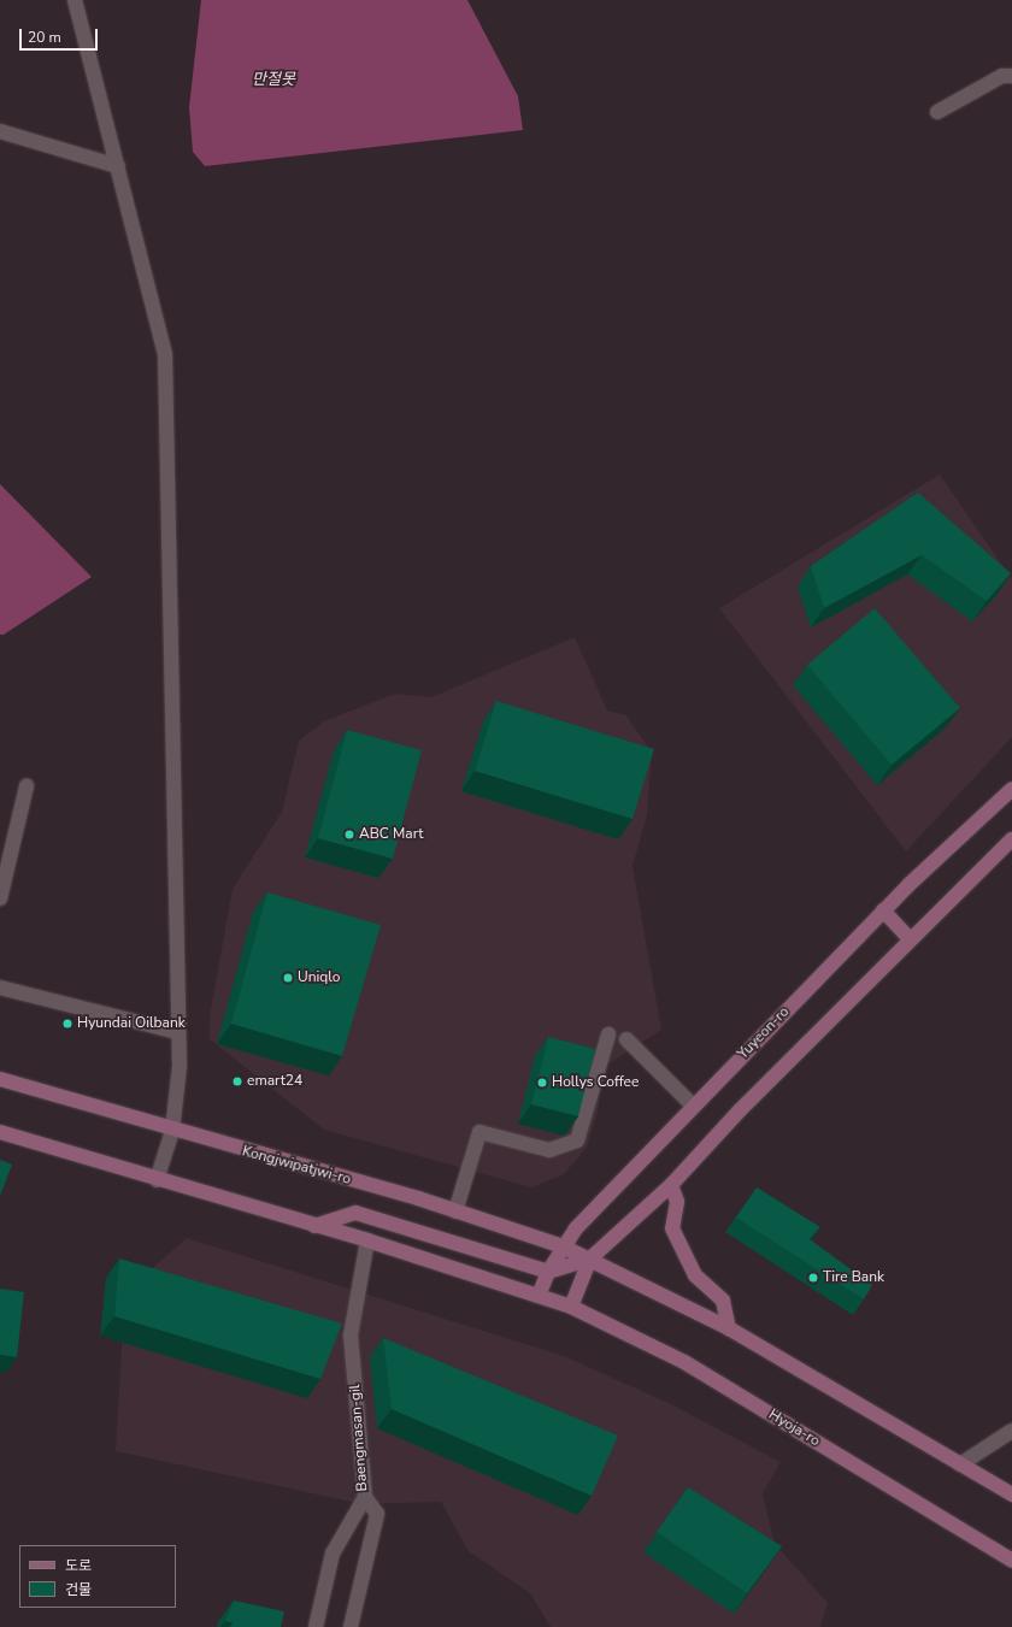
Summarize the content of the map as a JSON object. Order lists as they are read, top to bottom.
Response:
{
  "streets": {
    "main road": ["Yuyeon-ro", "Kongjwipatjwi-ro", "Hyoja-ro"],
    "street": ["Baengmasan-gil"]
  },
  "crossings": [
    ["Yuyeon-ro", "Kongjwipatjwi-ro"]
  ],
  "water": ["만절못"],
  "places": [
    "ABC Mart",
    "Uniqlo",
    "Hyundai Oilbank",
    "emart24",
    "Hollys Coffee",
    "Tire Bank"
  ],
  "legend": ["도로", "건물"],
  "scale_bar": "20 m"
}
